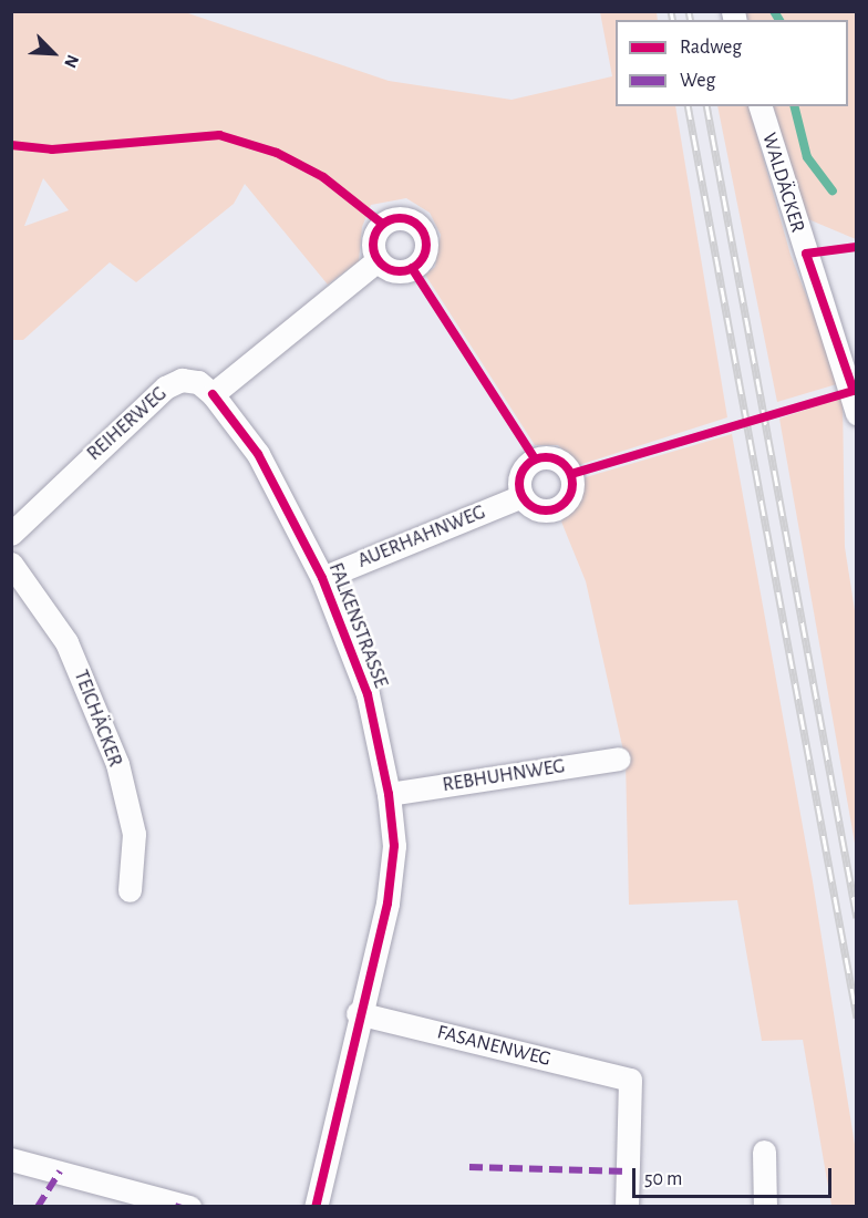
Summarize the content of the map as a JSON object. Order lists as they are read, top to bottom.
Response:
{
  "streets": {
    "street": [
      "WALDÄCKER",
      "REIHERWEG",
      "AUERHAHNWEG",
      "FALKENSTRASSE",
      "TEICHÄCKER",
      "REBHUHNWEG",
      "FASANENWEG"
    ]
  },
  "crossings": [
    ["REIHERWEG", "FALKENSTRASSE"],
    ["AUERHAHNWEG", "FALKENSTRASSE"],
    ["FALKENSTRASSE", "REBHUHNWEG"],
    ["FALKENSTRASSE", "FASANENWEG"]
  ],
  "legend": ["Radweg", "Weg"],
  "scale_bar": "50 m",
  "north": "bottom right"
}
